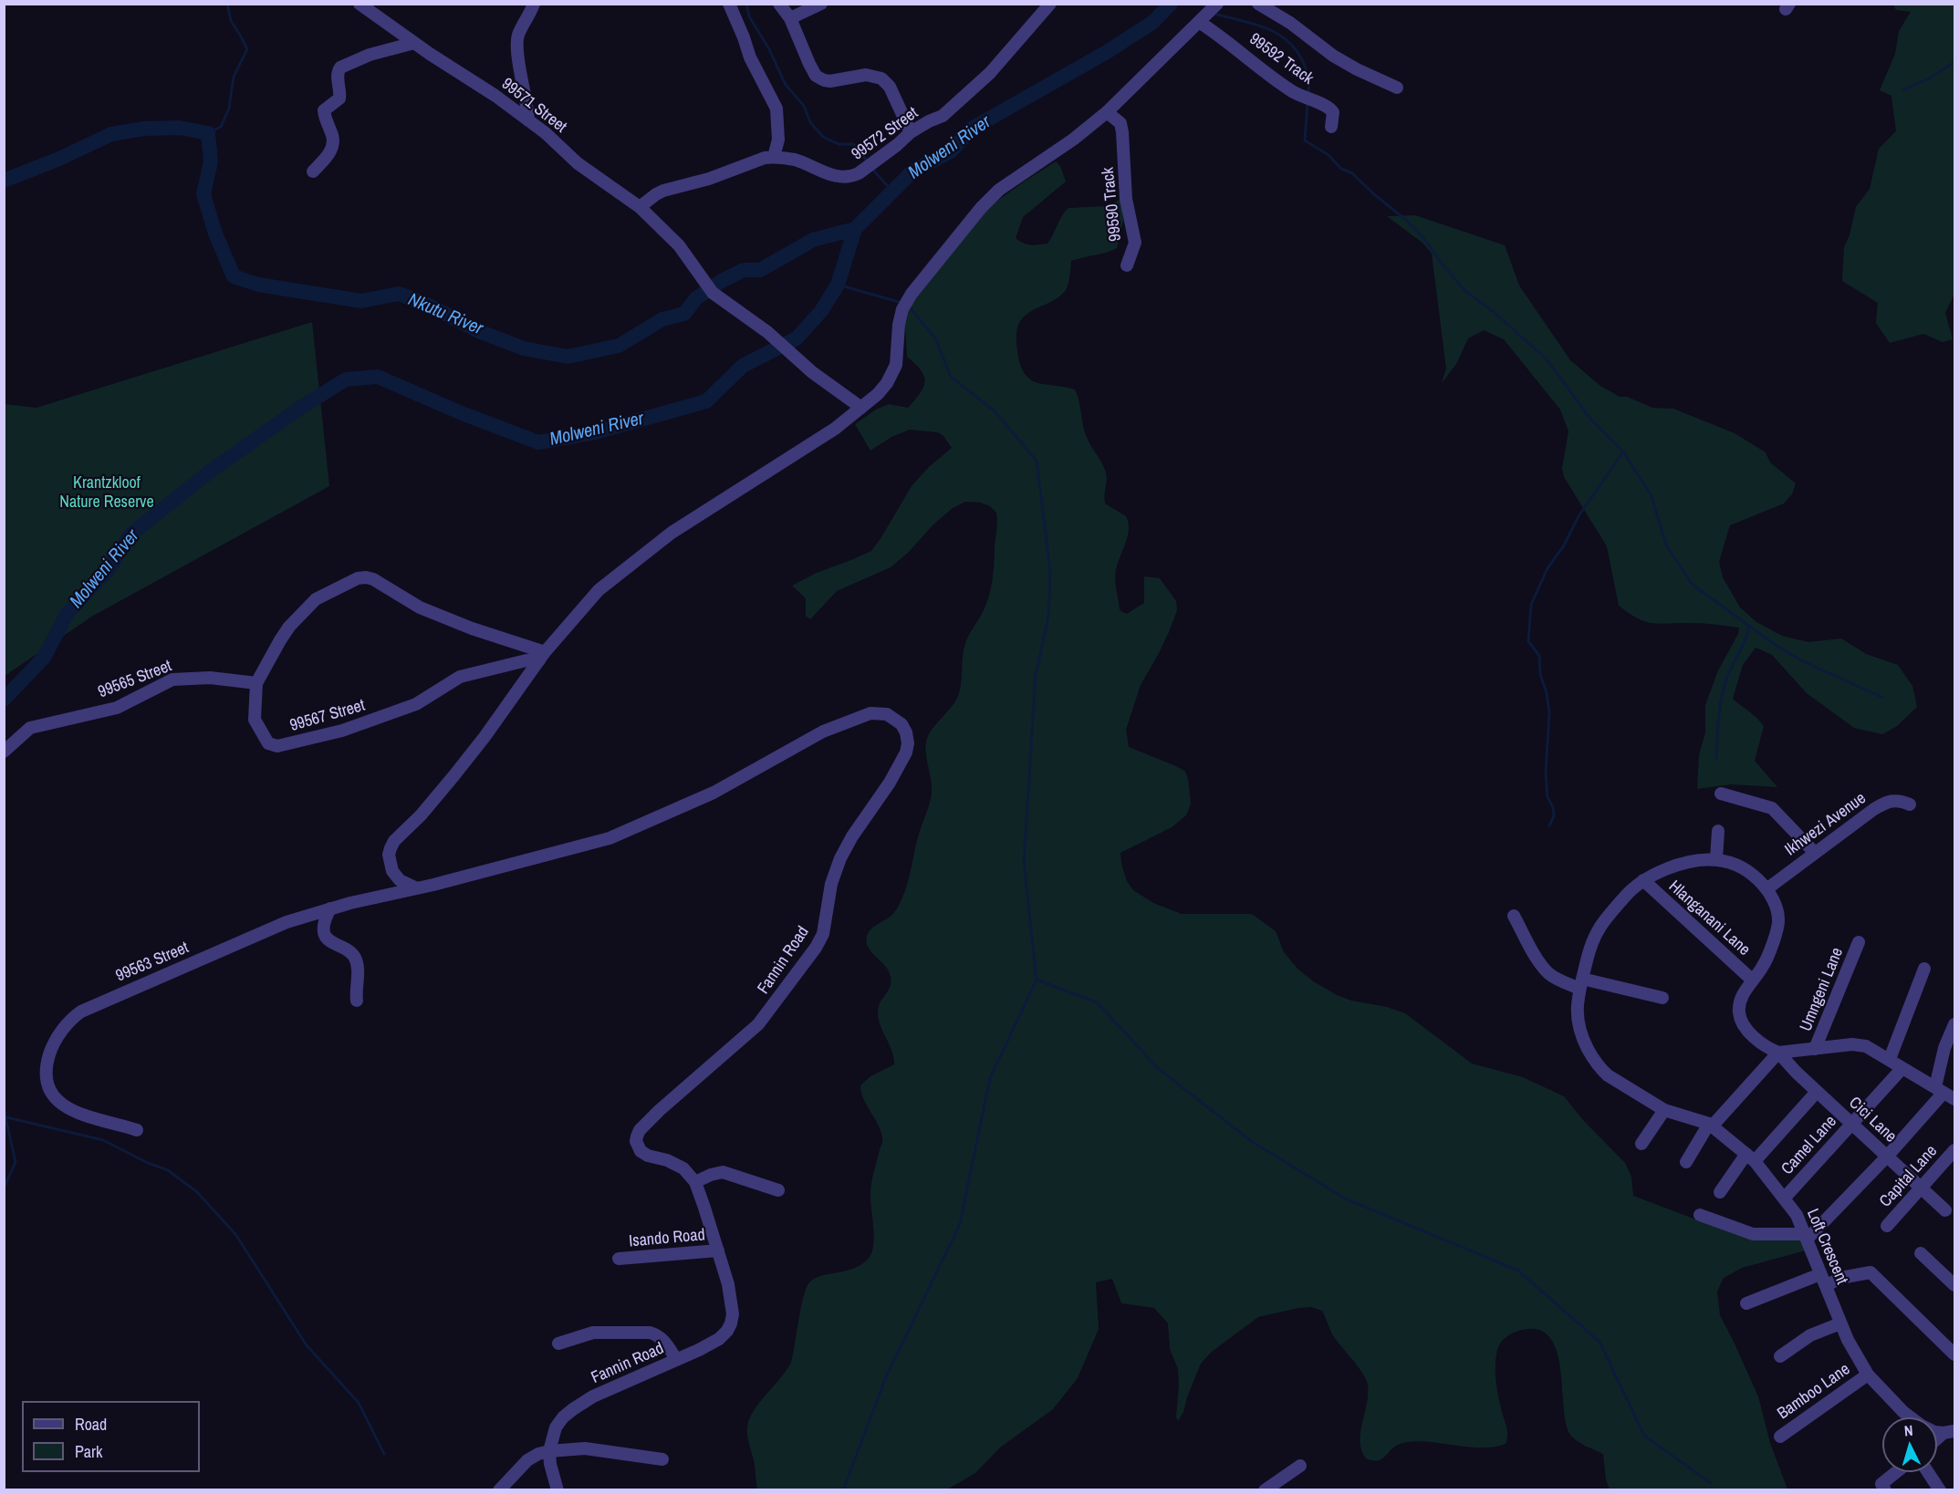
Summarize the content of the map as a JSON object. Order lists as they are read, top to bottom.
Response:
{
  "streets": {
    "street": [
      "99592 Track",
      "99571 Street",
      "99572 Street",
      "99590 Track",
      "99565 Street",
      "99567 Street",
      "Ikhwezi Avenue",
      "Hlanganani Lane",
      "Fannin Road",
      "99563 Street",
      "Umngeni Lane",
      "Cici Lane",
      "Camel Lane",
      "Capital Lane",
      "Isando Road",
      "Loft Crescent",
      "Bamboo Lane"
    ]
  },
  "crossings": [
    ["99571 Street", "99572 Street"],
    ["99565 Street", "99567 Street"],
    ["Ikhwezi Avenue", "Loft Crescent"],
    ["Hlanganani Lane", "Loft Crescent"],
    ["Fannin Road", "99563 Street"],
    ["Fannin Road", "Isando Road"],
    ["Cici Lane", "Camel Lane"],
    ["Cici Lane", "Capital Lane"],
    ["Cici Lane", "Loft Crescent"],
    ["Camel Lane", "Loft Crescent"],
    ["Loft Crescent", "Bamboo Lane"]
  ],
  "water": ["Molweni River", "Nkutu River"],
  "parks": ["Krantzkloof Nature Reserve"],
  "legend": ["Road", "Park"],
  "north": "top"
}
